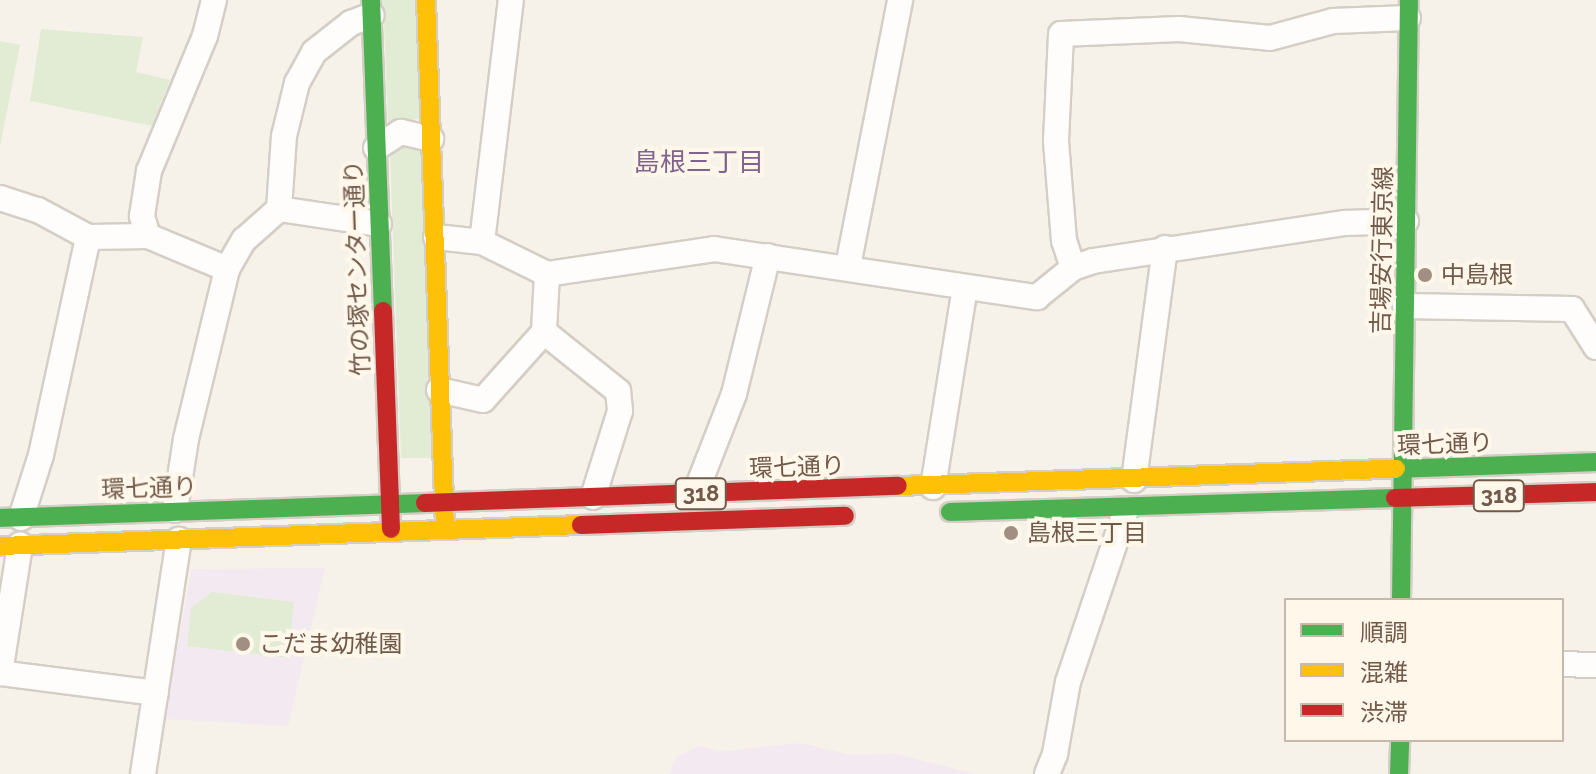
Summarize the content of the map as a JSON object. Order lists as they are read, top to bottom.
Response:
{
  "streets": {
    "main road": [
      "吉場安行東京線",
      "竹の塚センター通り",
      "環七通り",
      "318"
    ]
  },
  "crossings": [
    ["吉場安行東京線", "環七通り"],
    ["吉場安行東京線", "318"],
    ["竹の塚センター通り", "環七通り"],
    ["竹の塚センター通り", "318"]
  ],
  "districts": ["島根三丁目"],
  "places": ["中島根", "島根三丁目", "こだま幼稚園"],
  "legend": ["順調", "混雑", "渋滞"]
}
